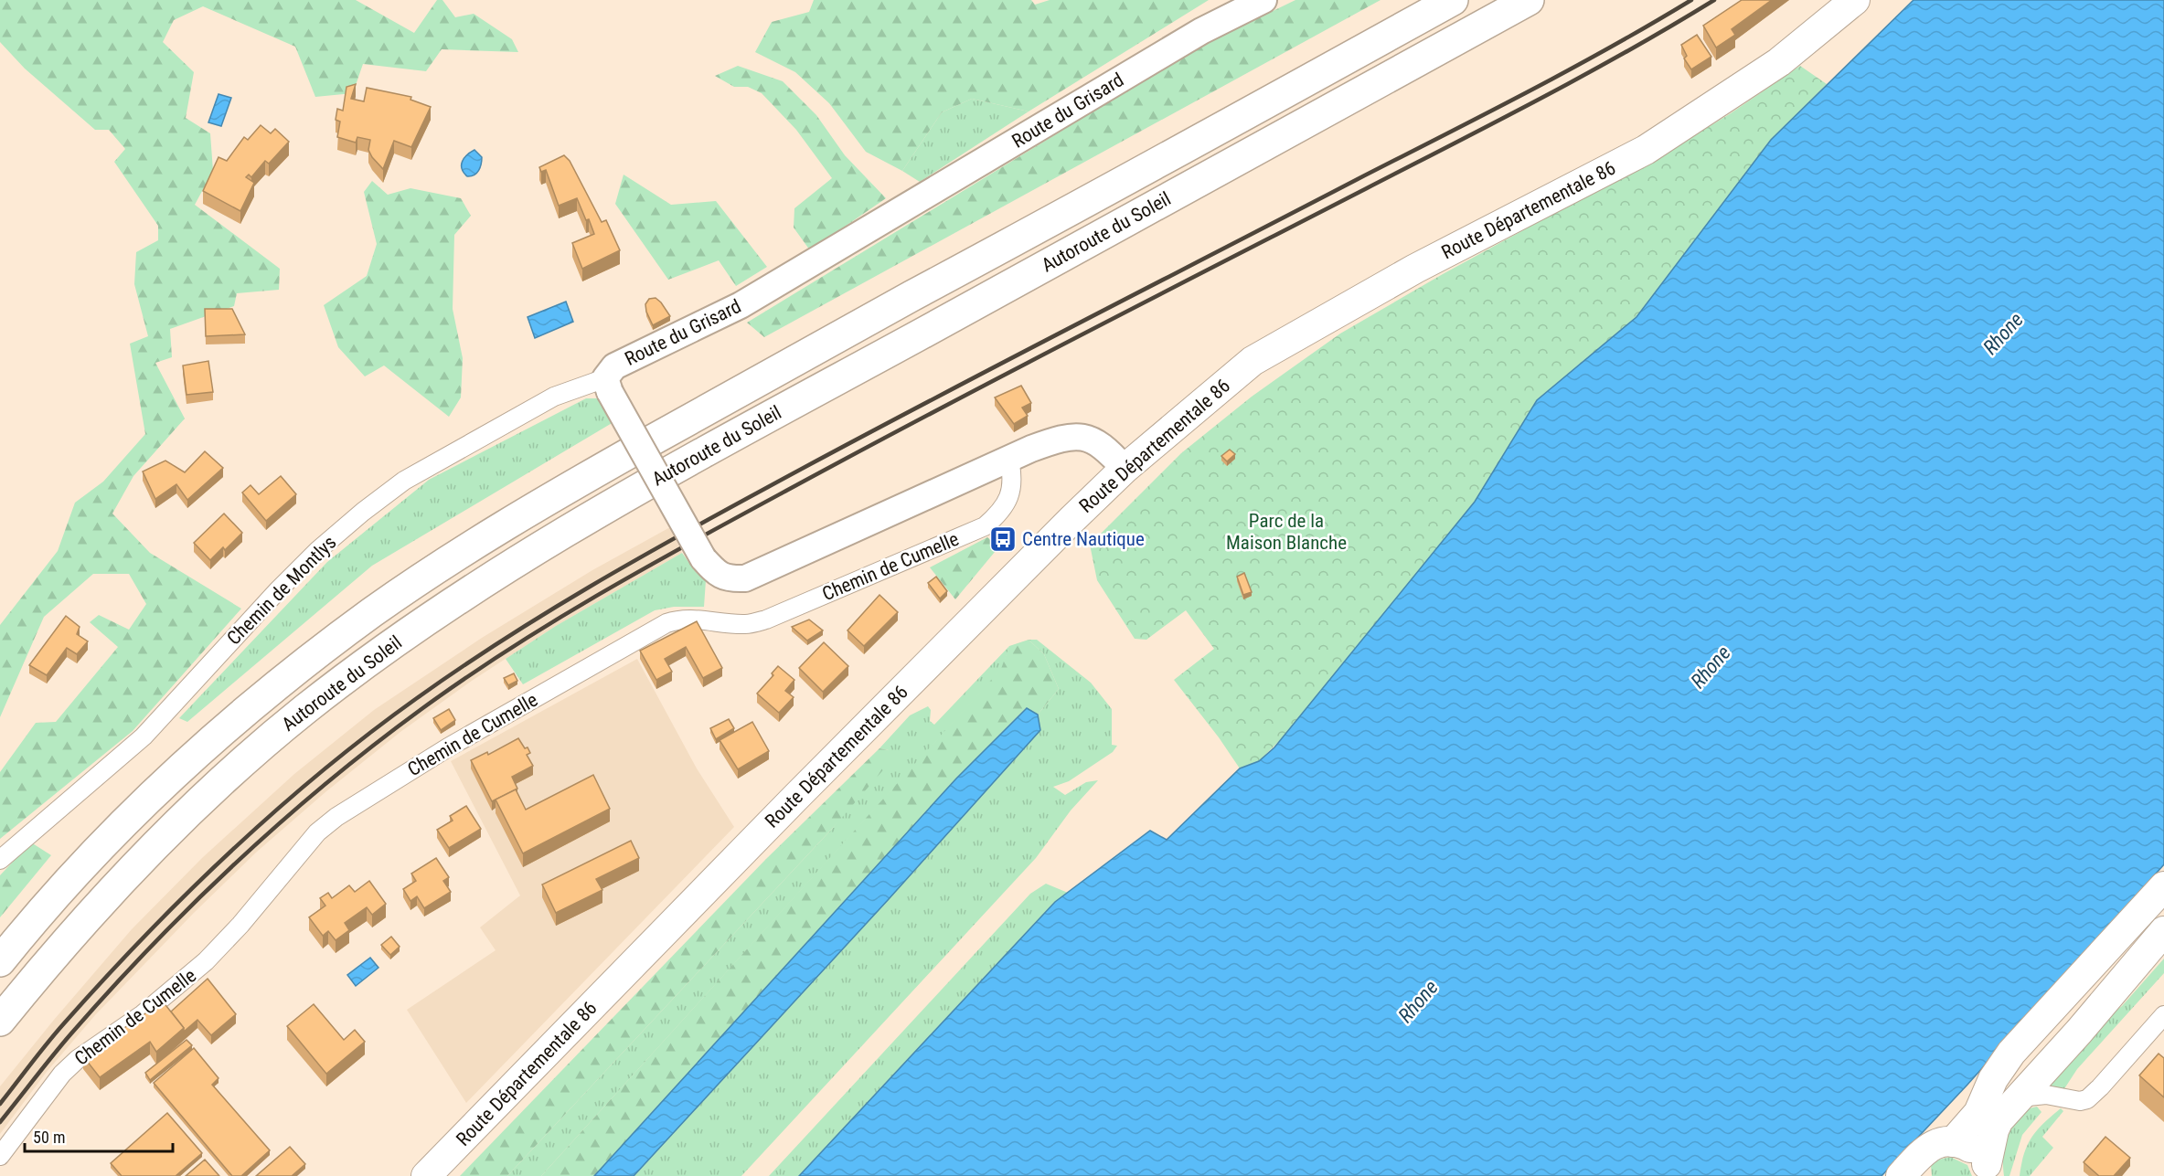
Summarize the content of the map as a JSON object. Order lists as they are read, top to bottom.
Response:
{
  "streets": {
    "highway": ["Autoroute du Soleil"],
    "main road": ["Route Départementale 86"],
    "street": ["Route du Grisard", "Chemin de Cumelle", "Chemin de Montlys"]
  },
  "crossings": [
    ["Route du Grisard", "Chemin de Montlys"]
  ],
  "water": ["Rhone"],
  "parks": ["Parc de la Maison Blanche"],
  "places": {
    "bus stop": ["Centre Nautique"]
  },
  "scale_bar": "50 m"
}
